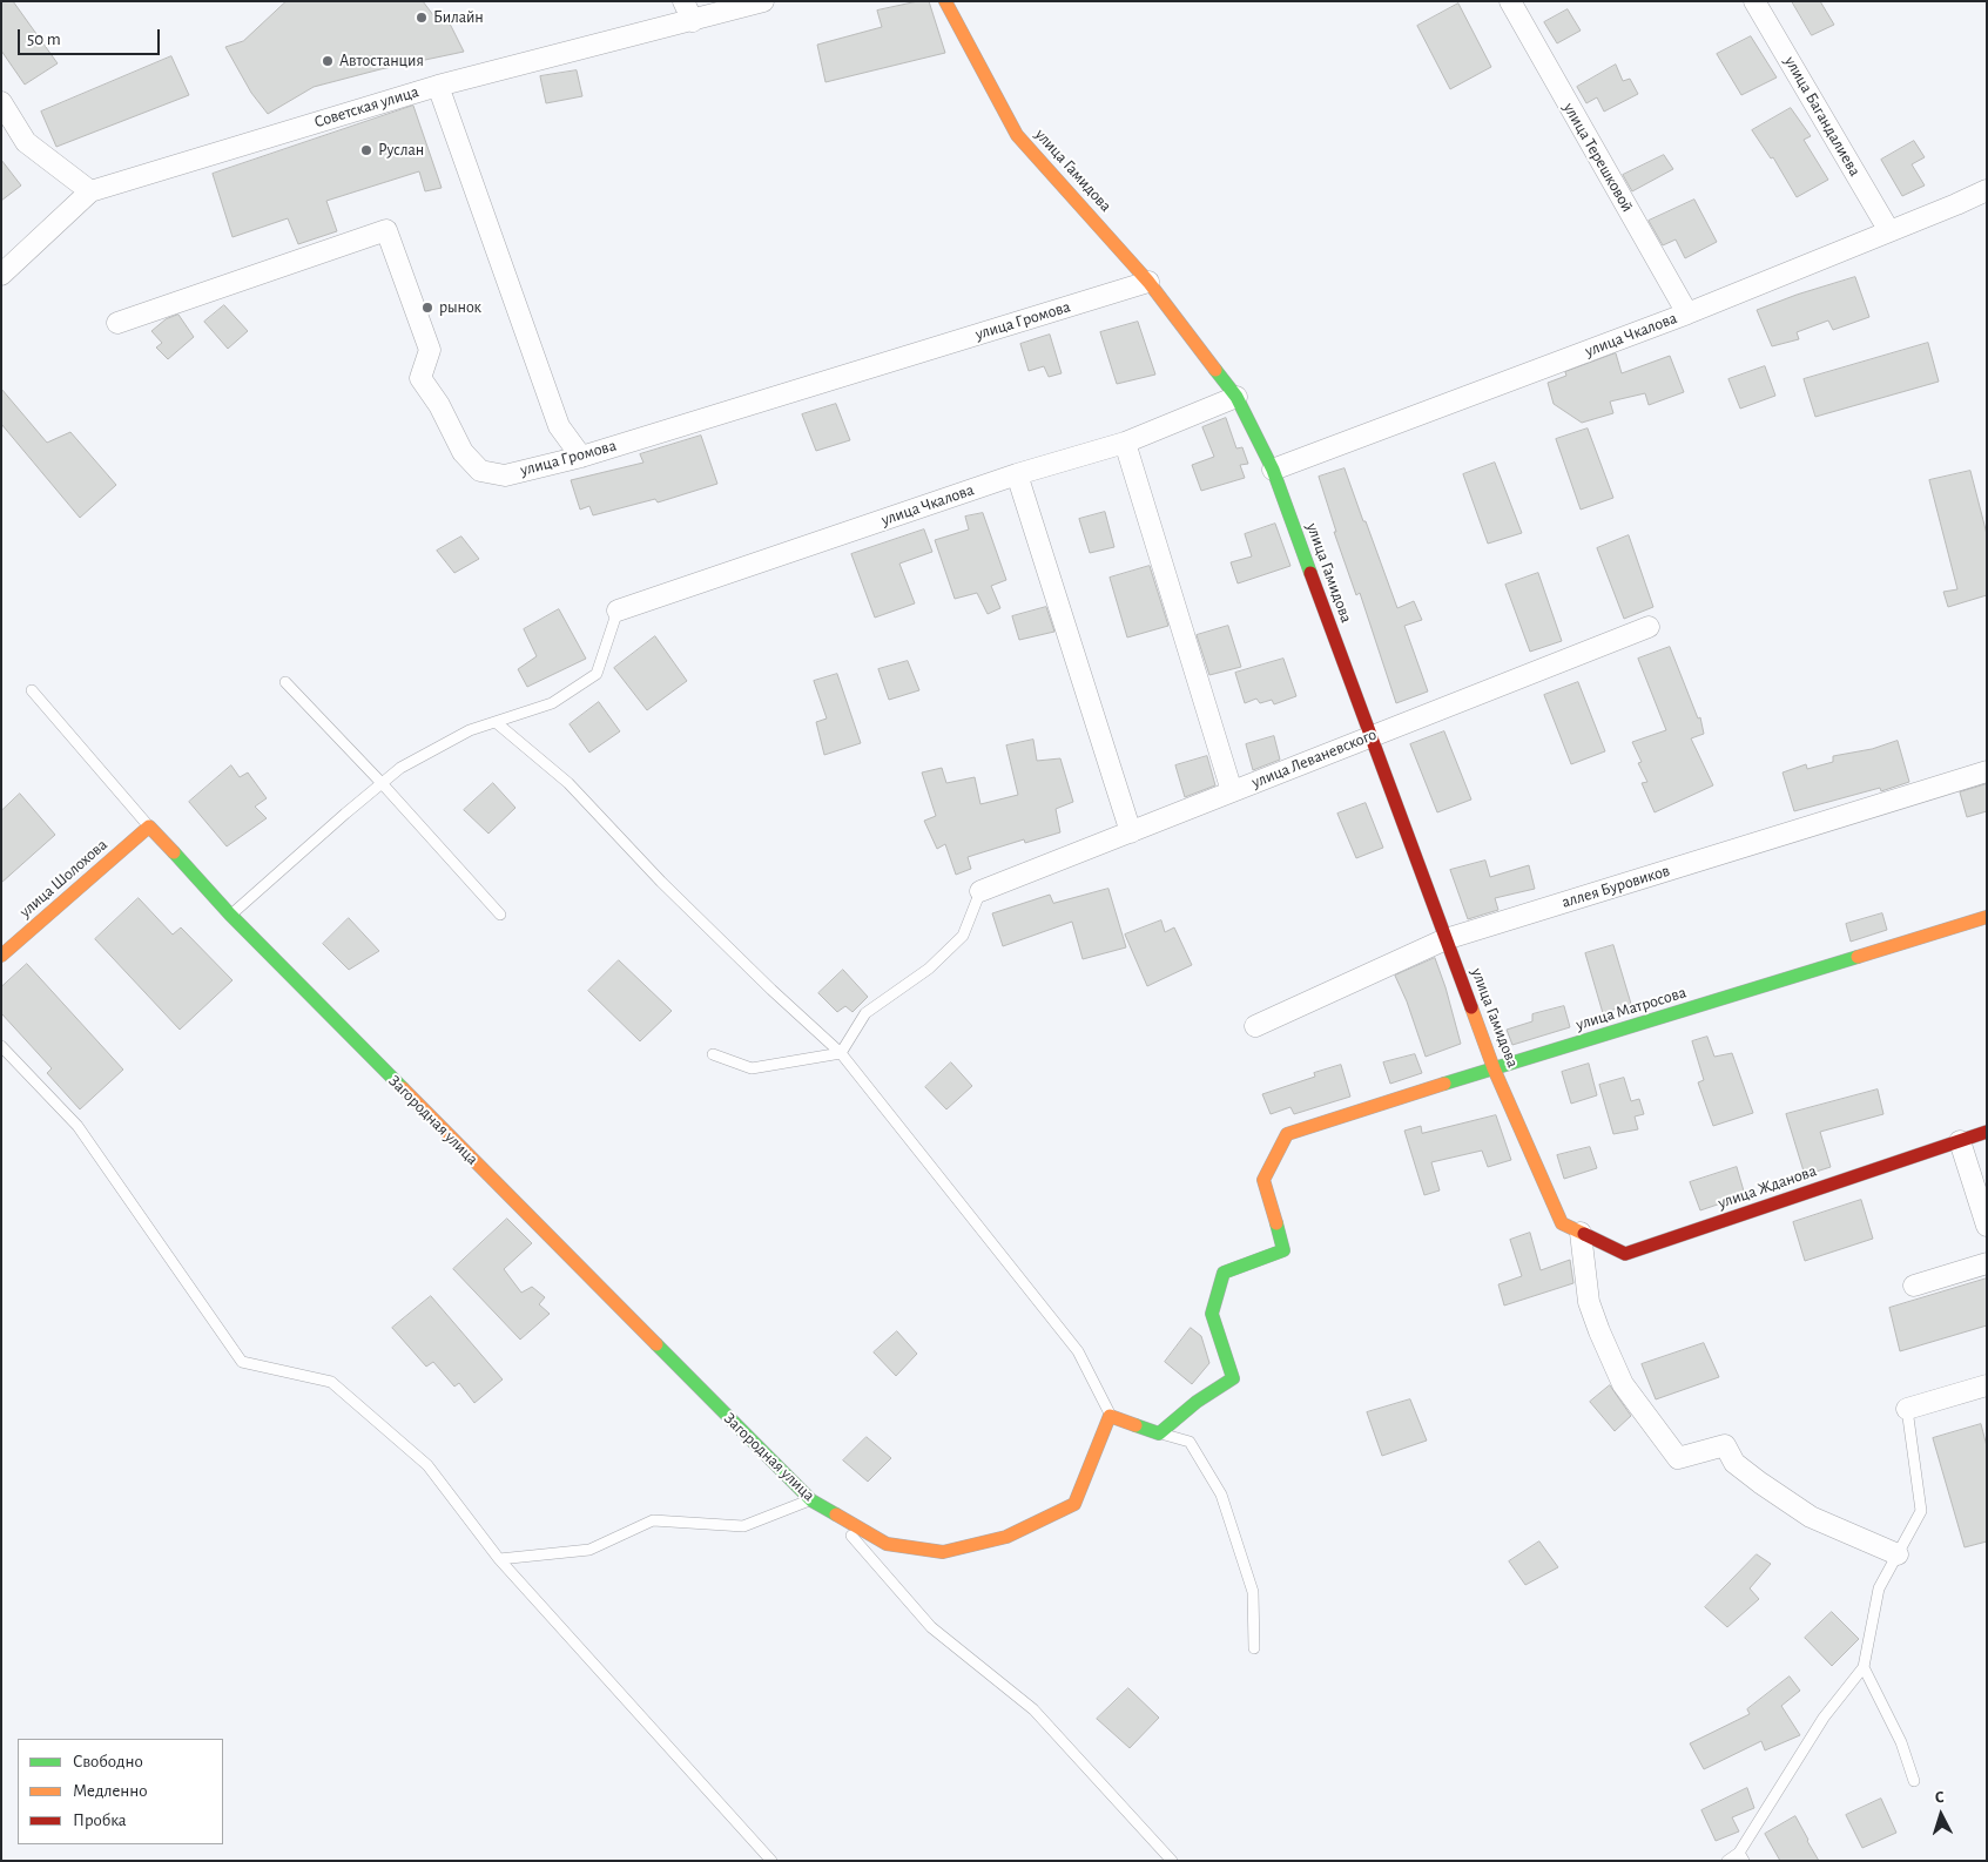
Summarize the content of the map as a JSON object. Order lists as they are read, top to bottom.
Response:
{
  "streets": {
    "street": [
      "Советская улица",
      "улица Багандалиева",
      "улица Терешковой",
      "улица Гамидова",
      "улица Громова",
      "улица Чкалова",
      "улица Леваневского",
      "улица Шолохова",
      "аллея Буровиков",
      "улица Матросова",
      "Загородная улица",
      "улица Жданова"
    ]
  },
  "crossings": [
    ["улица Багандалиева", "улица Чкалова"],
    ["улица Терешковой", "улица Чкалова"],
    ["улица Гамидова", "улица Громова"],
    ["улица Гамидова", "улица Чкалова"],
    ["улица Гамидова", "улица Леваневского"],
    ["улица Гамидова", "аллея Буровиков"],
    ["улица Гамидова", "улица Матросова"],
    ["улица Гамидова", "улица Жданова"],
    ["улица Шолохова", "Загородная улица"]
  ],
  "places": [
    "Билайн",
    "Автостанция",
    "Руслан",
    "рынок"
  ],
  "legend": ["Свободно", "Медленно", "Пробка"],
  "scale_bar": "50 m",
  "north": "top"
}
